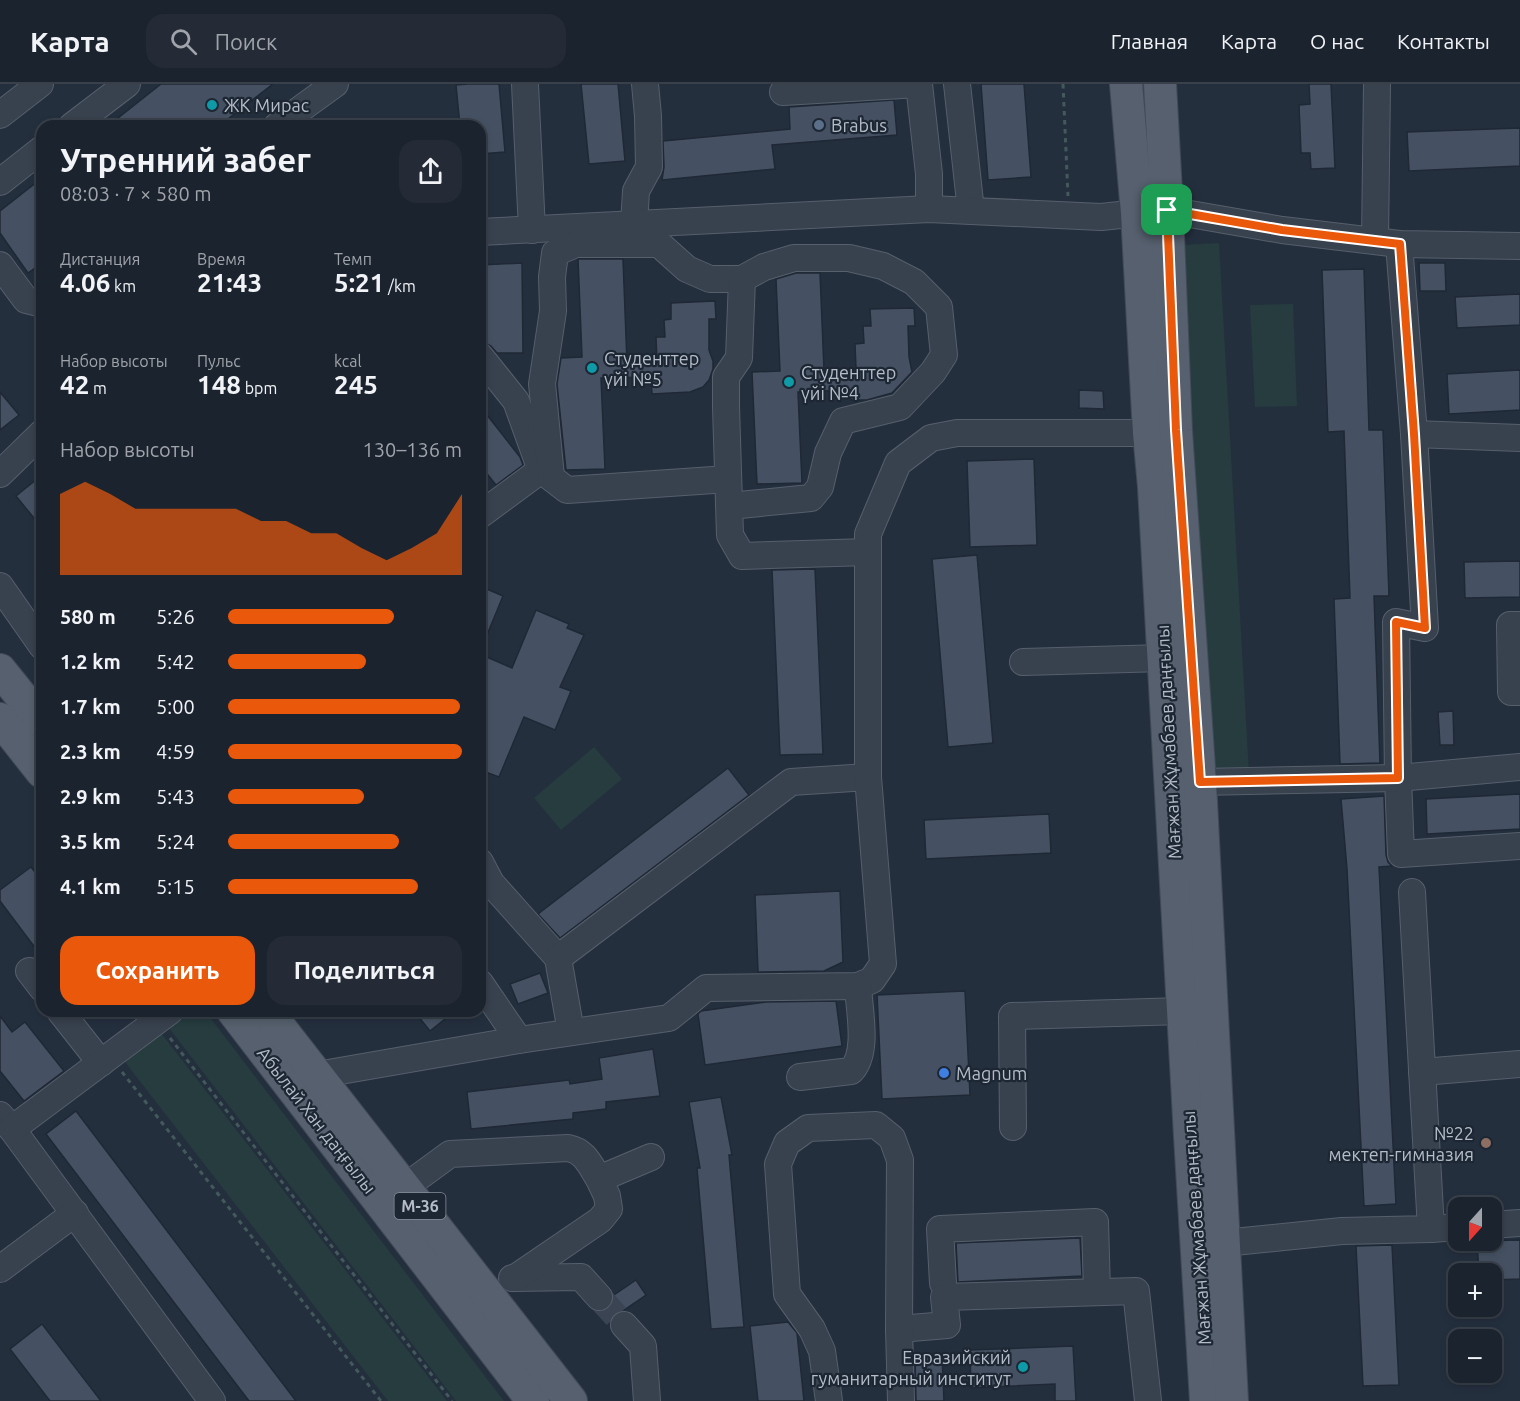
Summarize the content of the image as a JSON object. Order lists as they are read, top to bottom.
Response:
{
  "streets": {
    "main road": ["Мағжан Жұмабаев даңғылы", "Абылай Хан даңғылы", "M-36"]
  },
  "places": [
    "ЖК Мирас",
    "Brabus",
    "Студенттер үйі №5",
    "Студенттер үйі №4",
    "Magnum",
    "№22 мектеп-гимназия",
    "Евразийский гуманитарный институт"
  ],
  "north": "bottom",
  "page": {
    "header": "Карта",
    "search": "Поиск",
    "nav": [
      "Главная",
      "Карта",
      "О нас",
      "Контакты"
    ],
    "heading": ["Утренний забег", "08:03 · 7 × 580 m"],
    "stats": [
      ["Дистанция", "4.06 km"],
      ["Время", "21:43"],
      ["Темп", "5:21 /km"],
      ["Набор высоты", "42 m"],
      ["Пульс", "148 bpm"],
      ["kcal", "245"]
    ],
    "chart": ["Набор высоты", "130–136 m"],
    "list": [
      {
        "name": "580 m",
        "note": "5:26"
      },
      {
        "name": "1.2 km",
        "note": "5:42"
      },
      {
        "name": "1.7 km",
        "note": "5:00"
      },
      {
        "name": "2.3 km",
        "note": "4:59"
      },
      {
        "name": "2.9 km",
        "note": "5:43"
      },
      {
        "name": "3.5 km",
        "note": "5:24"
      },
      {
        "name": "4.1 km",
        "note": "5:15"
      }
    ],
    "buttons": ["Сохранить", "Поделиться"],
    "map_buttons": ["+", "−"]
  }
}
